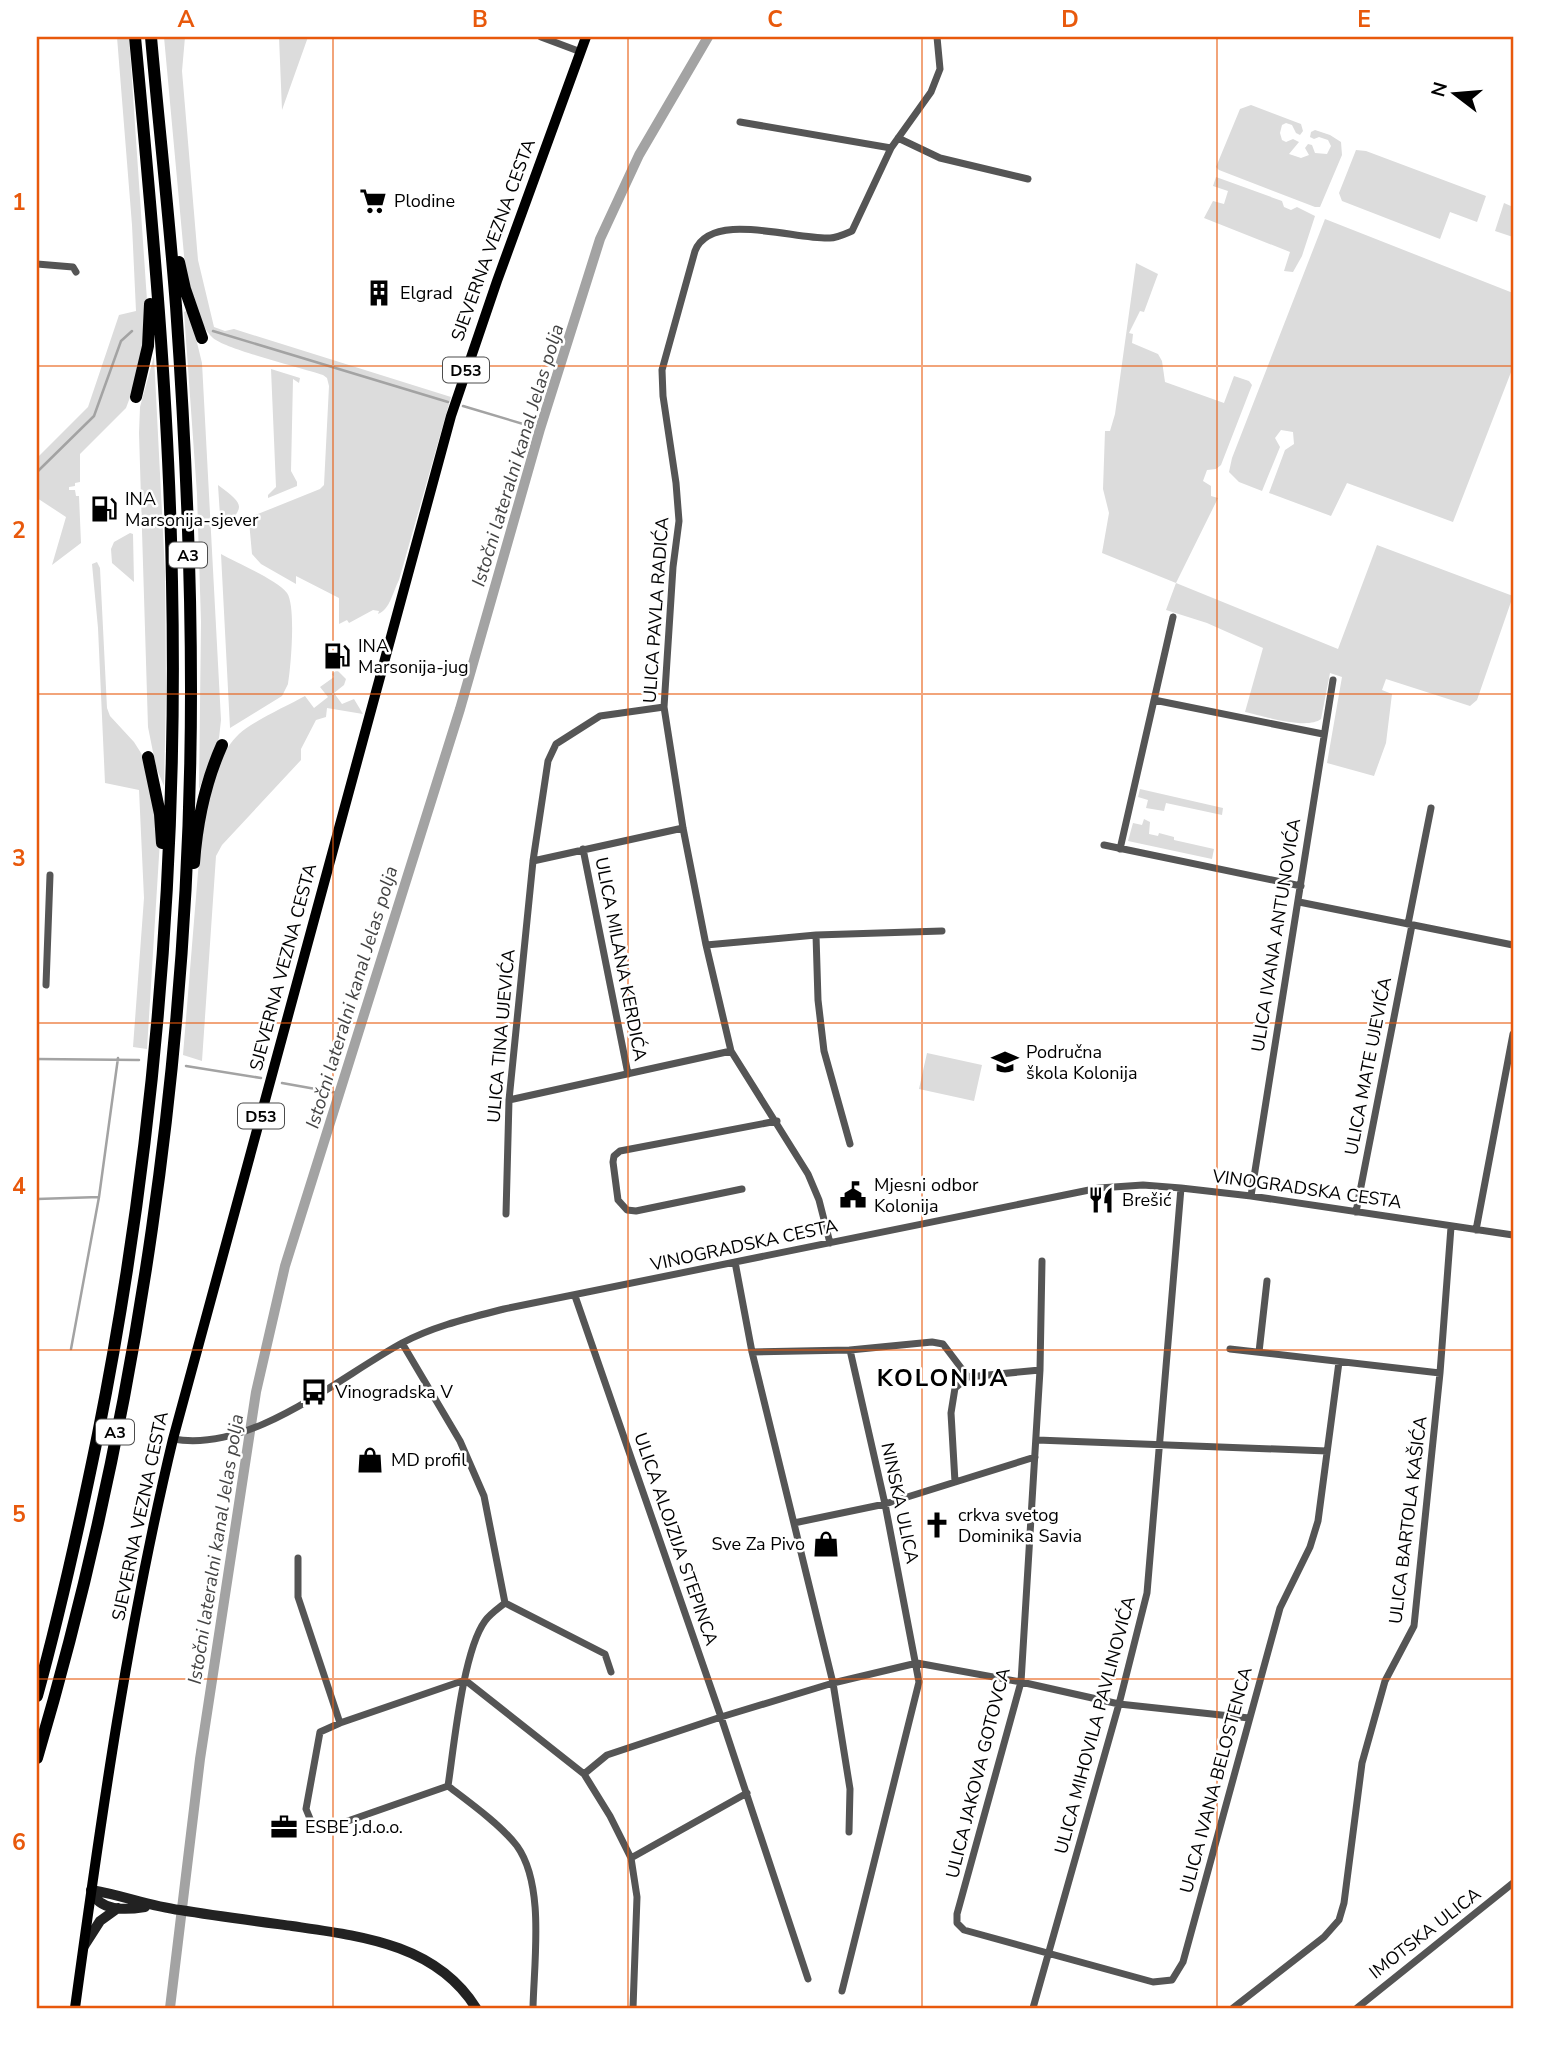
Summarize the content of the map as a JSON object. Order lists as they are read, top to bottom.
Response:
{
  "streets": {
    "highway": ["A3"],
    "main road": ["SJEVERNA VEZNA CESTA", "D53"],
    "street": [
      "ULICA PAVLA RADIĆA",
      "ULICA IVANA ANTUNOVIĆA",
      "ULICA MILANA KERDIĆA",
      "ULICA TINA UJEVIĆA",
      "ULICA MATE UJEVIĆA",
      "VINOGRADSKA CESTA",
      "NINSKA ULICA",
      "ULICA BARTOLA KAŠIĆA",
      "ULICA ALOJZIJA STEPINCA",
      "ULICA MIHOVILA PAVLINOVIĆA",
      "ULICA JAKOVA GOTOVCA",
      "ULICA IVANA BELOSTENCA",
      "IMOTSKA ULICA"
    ]
  },
  "crossings": [
    ["SJEVERNA VEZNA CESTA", "VINOGRADSKA CESTA"],
    ["ULICA PAVLA RADIĆA", "ULICA TINA UJEVIĆA"],
    ["ULICA PAVLA RADIĆA", "VINOGRADSKA CESTA"],
    ["ULICA IVANA ANTUNOVIĆA", "VINOGRADSKA CESTA"],
    ["ULICA MATE UJEVIĆA", "VINOGRADSKA CESTA"],
    ["VINOGRADSKA CESTA", "ULICA BARTOLA KAŠIĆA"],
    ["VINOGRADSKA CESTA", "ULICA ALOJZIJA STEPINCA"],
    ["VINOGRADSKA CESTA", "ULICA MIHOVILA PAVLINOVIĆA"],
    ["ULICA MIHOVILA PAVLINOVIĆA", "ULICA IVANA BELOSTENCA"],
    ["ULICA JAKOVA GOTOVCA", "ULICA IVANA BELOSTENCA"]
  ],
  "districts": ["KOLONIJA"],
  "water": ["Istočni lateralni kanal Jelas polja"],
  "places": {
    "supermarket": ["Plodine"],
    "building": ["Elgrad"],
    "fuel station": ["INA Marsonija-sjever", "INA Marsonija-jug"],
    "school or university": ["Područna škola Kolonija"],
    "public building": ["Mjesni odbor Kolonija"],
    "restaurant": ["Brešić"],
    "bus stop": ["Vinogradska V"],
    "shop": ["MD profil", "Sve Za Pivo"],
    "church": ["crkva svetog Dominika Savia"],
    "office": ["ESBE j.d.o.o."]
  },
  "north": "left",
  "grid": {
    "columns": [
      "A",
      "B",
      "C",
      "D",
      "E"
    ],
    "rows": [
      "1",
      "2",
      "3",
      "4",
      "5",
      "6"
    ]
  }
}
